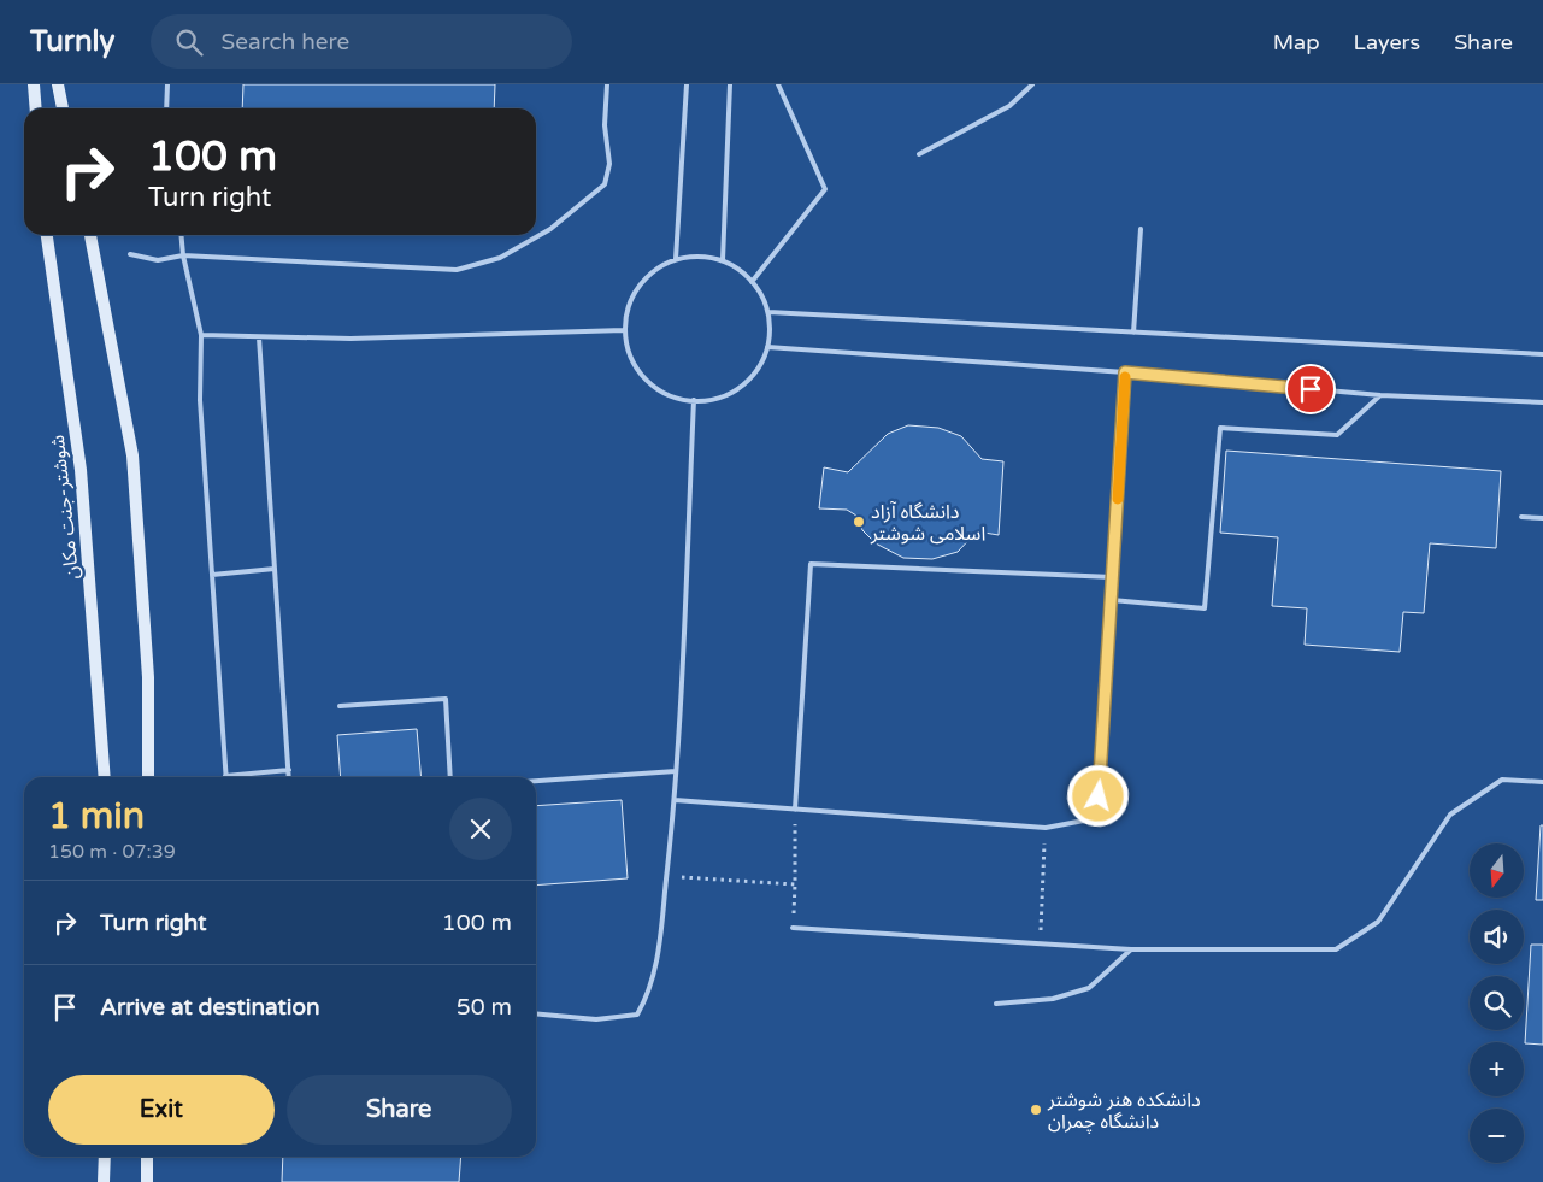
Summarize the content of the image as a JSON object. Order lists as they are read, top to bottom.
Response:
{
  "streets": {
    "street": ["شوشتر-جنت مکان"]
  },
  "places": ["دانشگاه آزاد اسلامی شوشتر", "دانشکده هنر شوشتر دانشگاه چمران"],
  "north": "bottom",
  "page": {
    "header": "Turnly",
    "search": "Search here",
    "nav": ["Map", "Layers", "Share"],
    "turn": ["100 m", "Turn right"],
    "heading": ["1 min", "150 m · 07:39"],
    "map_buttons": ["+", "−"],
    "list": [
      {
        "name": "Turn right",
        "value": "100 m"
      },
      {
        "name": "Arrive at destination",
        "value": "50 m"
      }
    ],
    "buttons": ["Exit", "Share"]
  }
}
